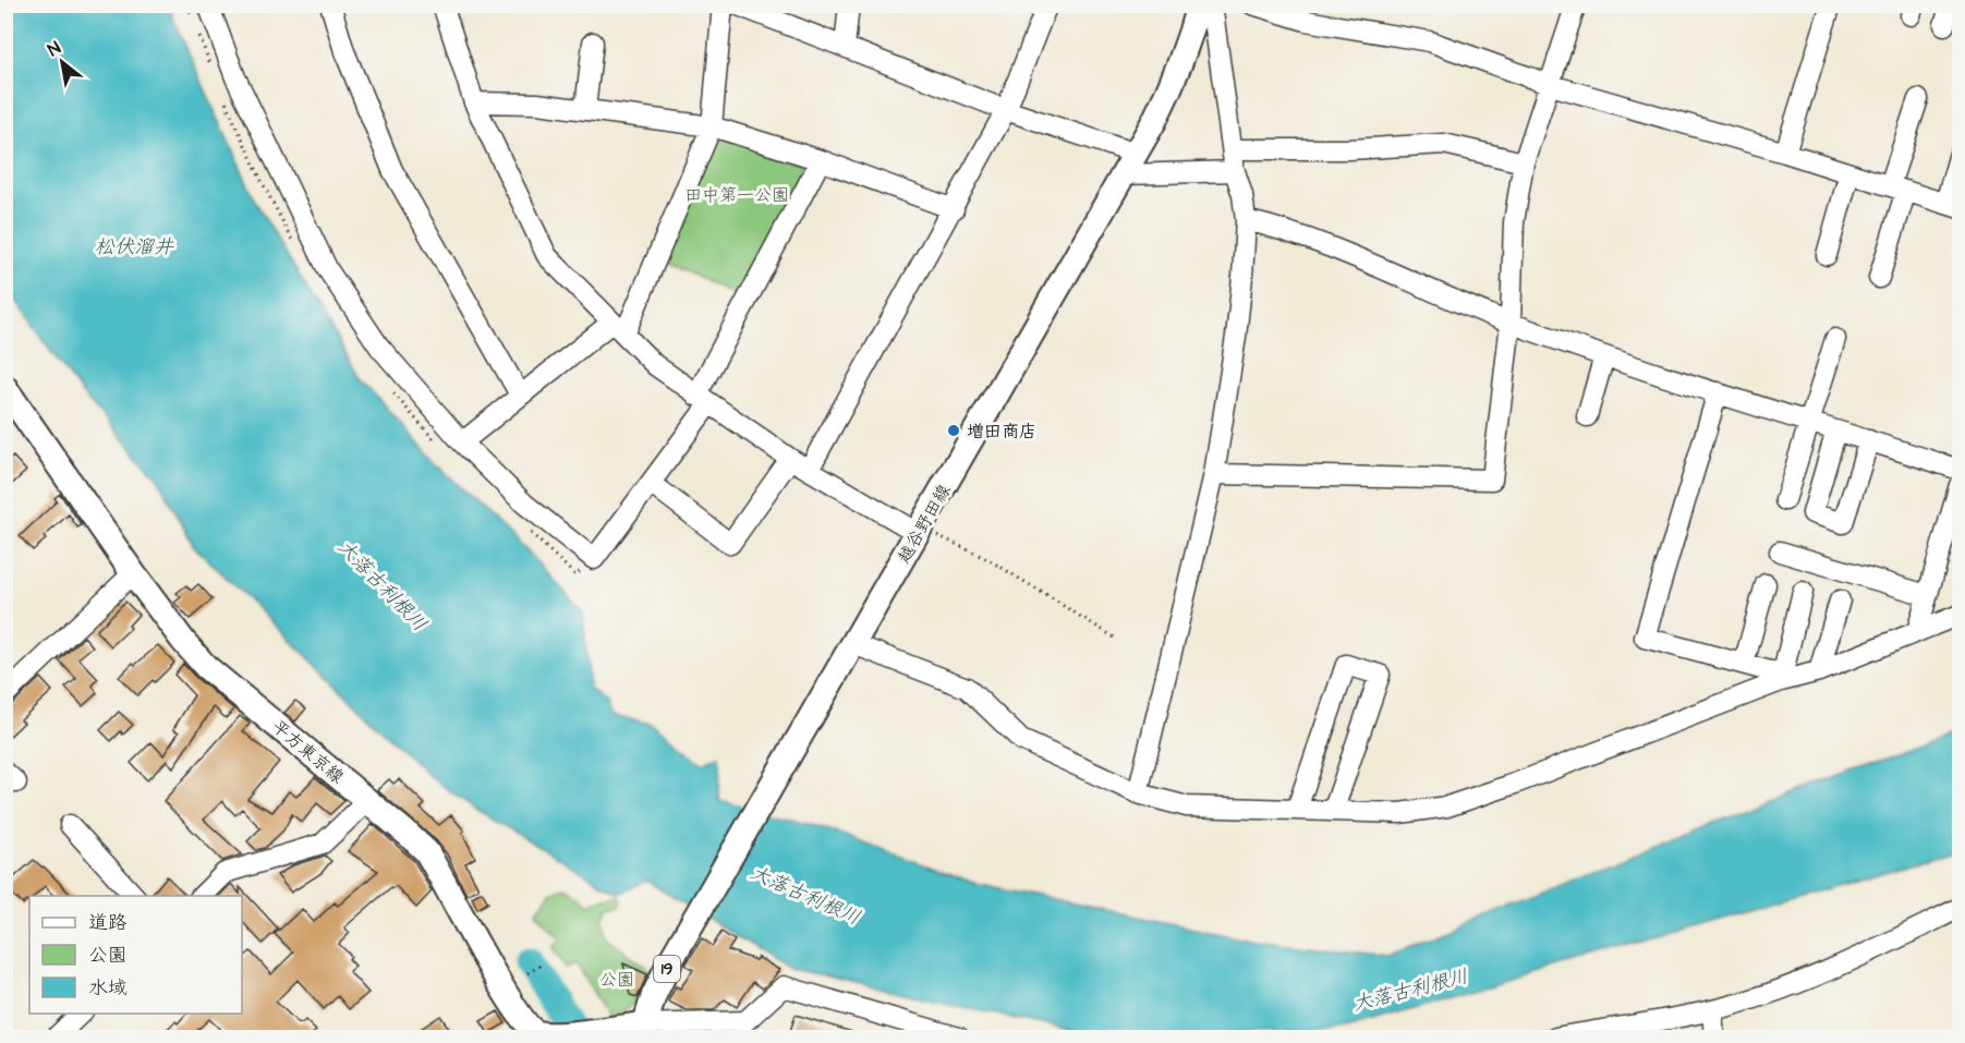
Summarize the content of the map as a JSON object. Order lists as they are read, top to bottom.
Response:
{
  "streets": {
    "main road": ["越谷野田線", "平方東京線", "19"]
  },
  "crossings": [
    ["越谷野田線", "平方東京線"]
  ],
  "water": ["松伏溜井", "大落古利根川"],
  "parks": ["田中第一公園", "公園"],
  "places": ["増田商店"],
  "legend": ["道路", "公園", "水域"],
  "north": "top left"
}
